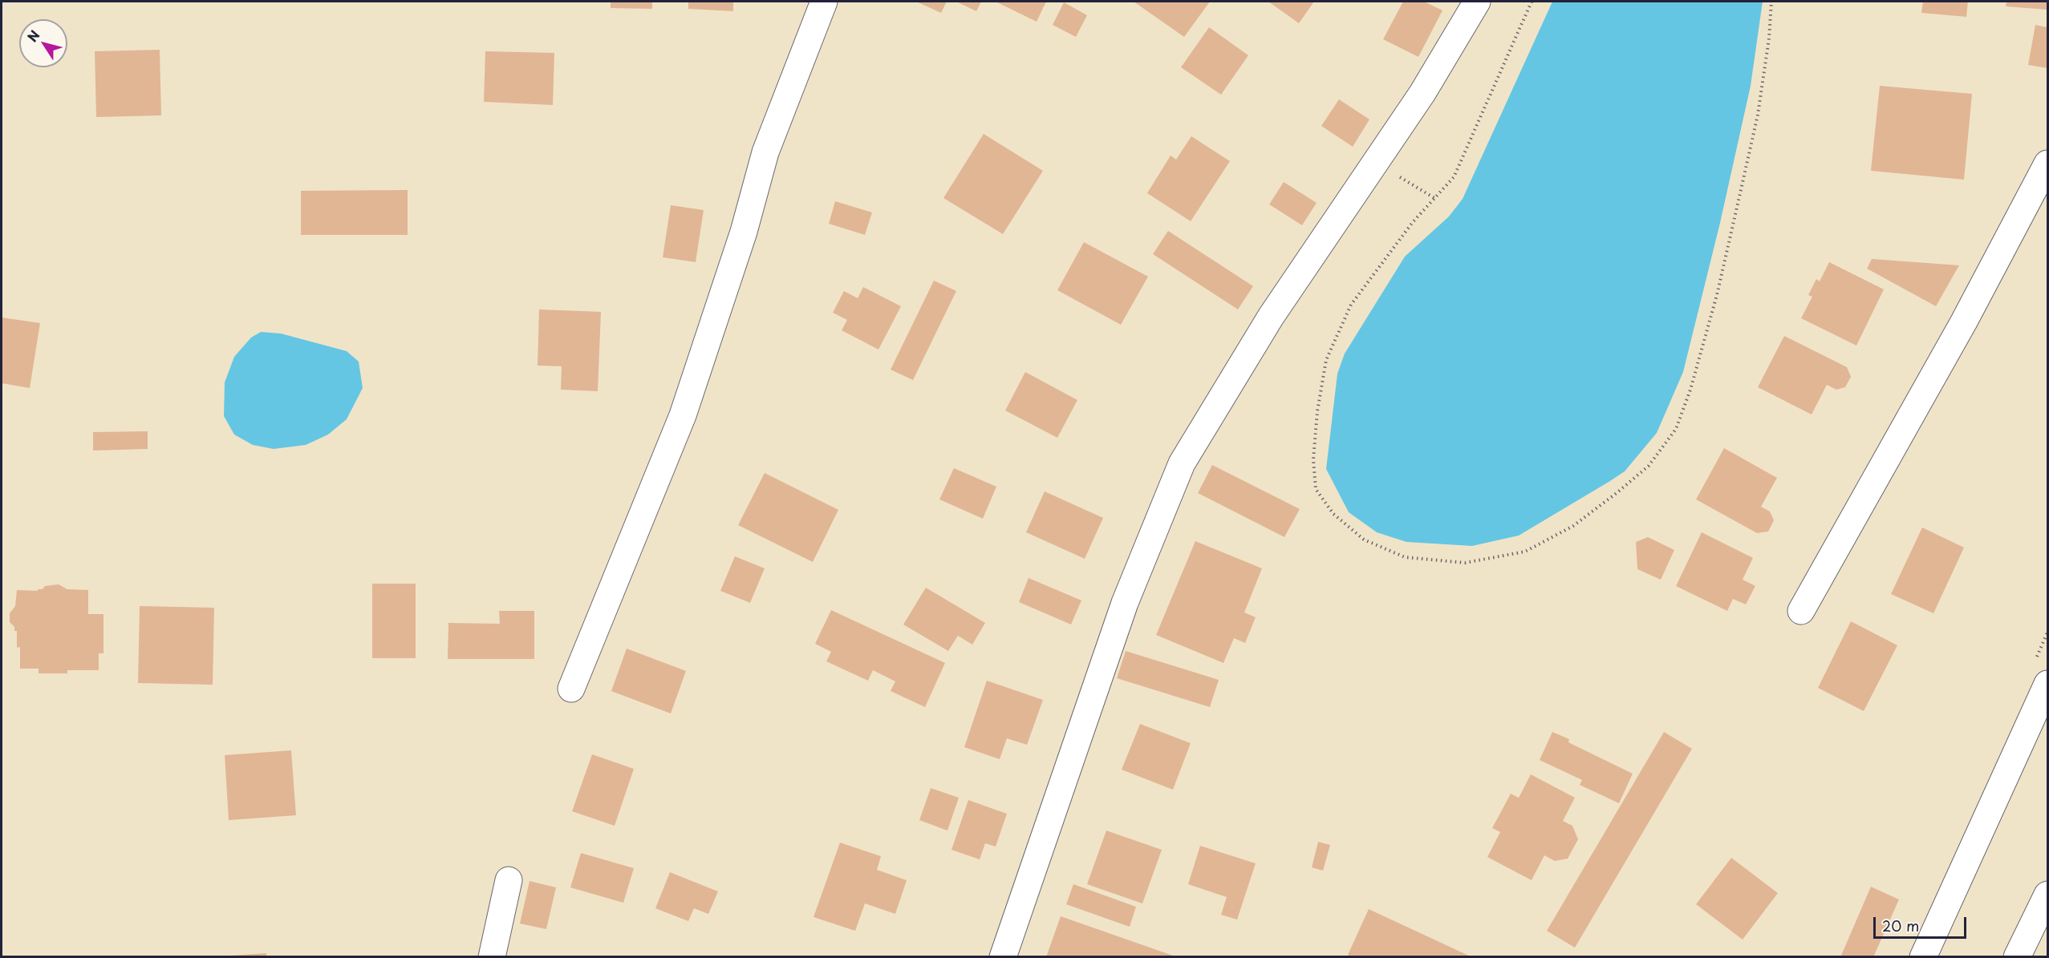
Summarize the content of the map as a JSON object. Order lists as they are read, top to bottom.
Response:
{
  "scale_bar": "20 m",
  "north": "top left"
}
